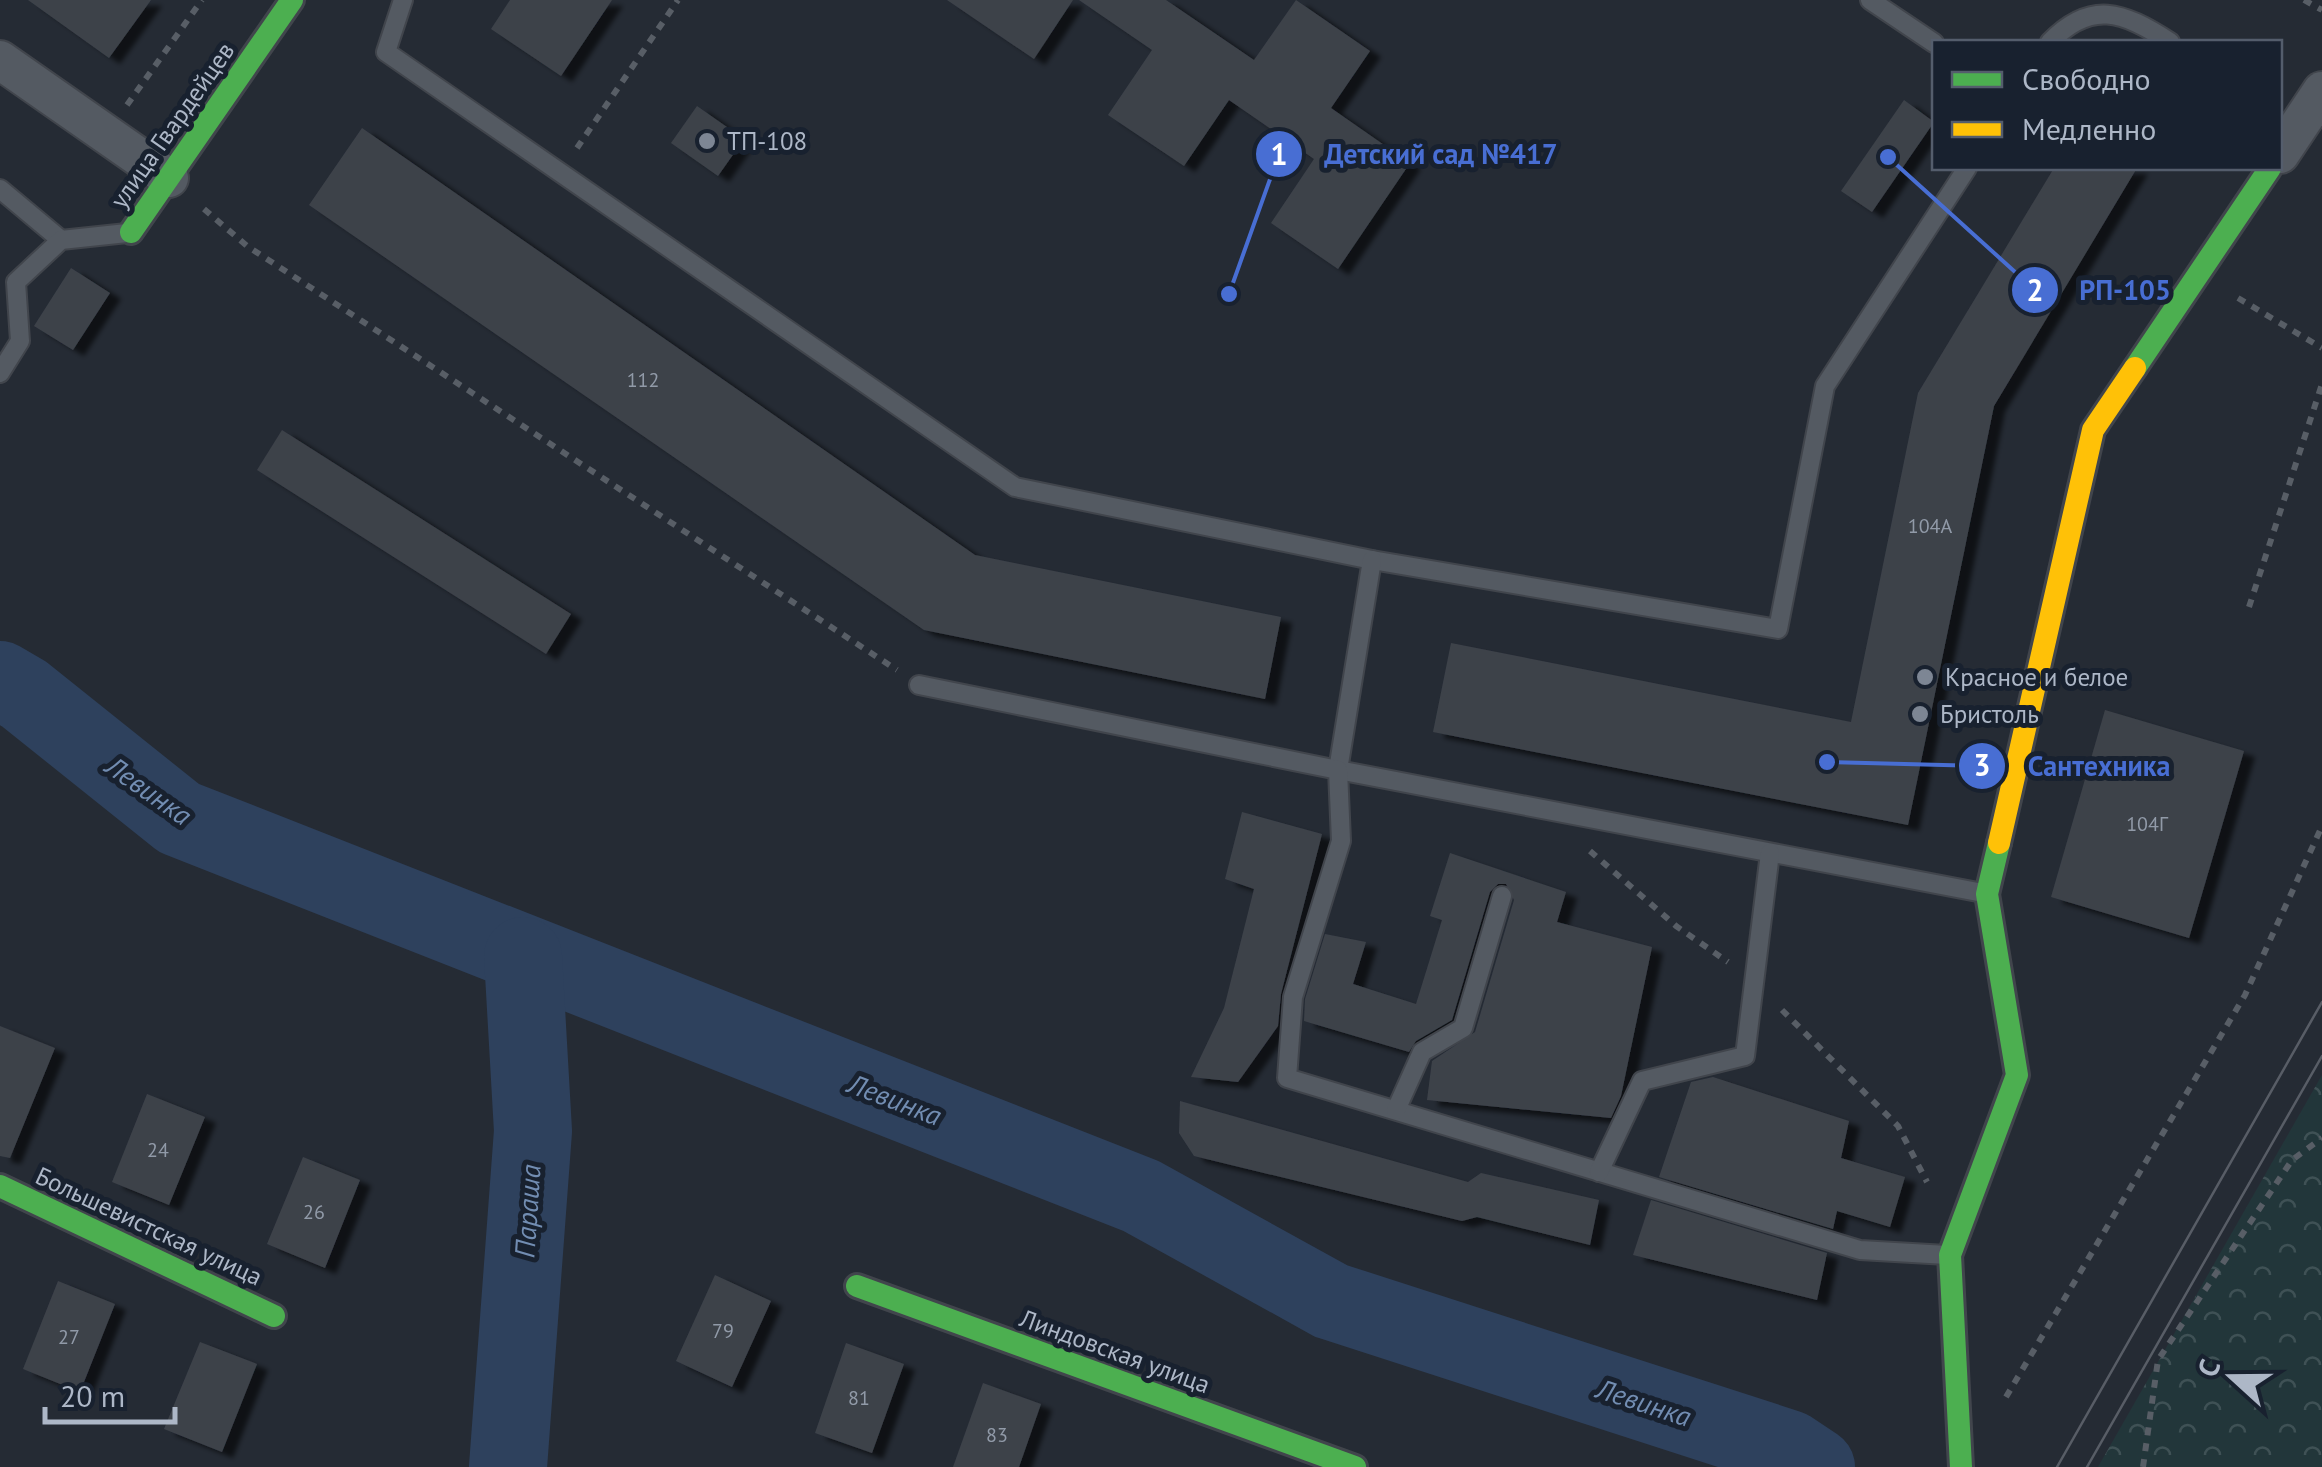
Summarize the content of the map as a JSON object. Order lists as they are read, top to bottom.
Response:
{
  "streets": {
    "street": ["улица Гвардейцев", "Большевистская улица", "Линдовская улица"]
  },
  "water": ["Левинка", "Параша"],
  "places": [
    "ТП-108",
    "РП-105",
    "Детский сад №417",
    "Красное и белое",
    "Бристоль",
    "Сантехника"
  ],
  "house_numbers": [
    "112",
    "104А",
    "104Г",
    "24",
    "26",
    "79",
    "27",
    "81",
    "83"
  ],
  "legend": ["Свободно", "Медленно"],
  "scale_bar": "20 m",
  "north": "left"
}
